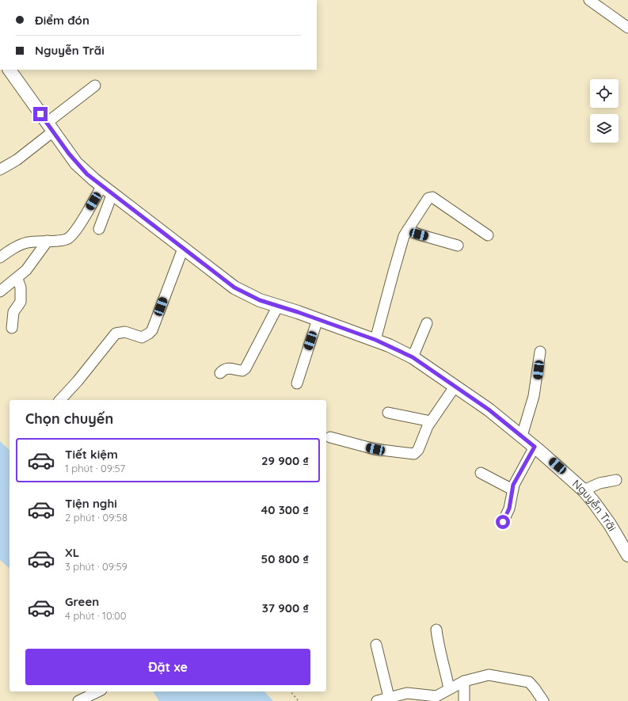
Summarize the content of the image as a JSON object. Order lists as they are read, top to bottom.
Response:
{
  "streets": {
    "main road": ["Nguyễn Trãi"]
  },
  "page": {
    "banner": ["Điểm đón", "Nguyễn Trãi"],
    "heading": "Chọn chuyến",
    "list": [
      {
        "name": "Tiết kiệm",
        "note": "1 phút · 09:57",
        "value": "29 900 ₫"
      },
      {
        "name": "Tiện nghi",
        "note": "2 phút · 09:58",
        "value": "40 300 ₫"
      },
      {
        "name": "XL",
        "note": "3 phút · 09:59",
        "value": "50 800 ₫"
      },
      {
        "name": "Green",
        "note": "4 phút · 10:00",
        "value": "37 900 ₫"
      }
    ],
    "buttons": "Đặt xe"
  }
}
